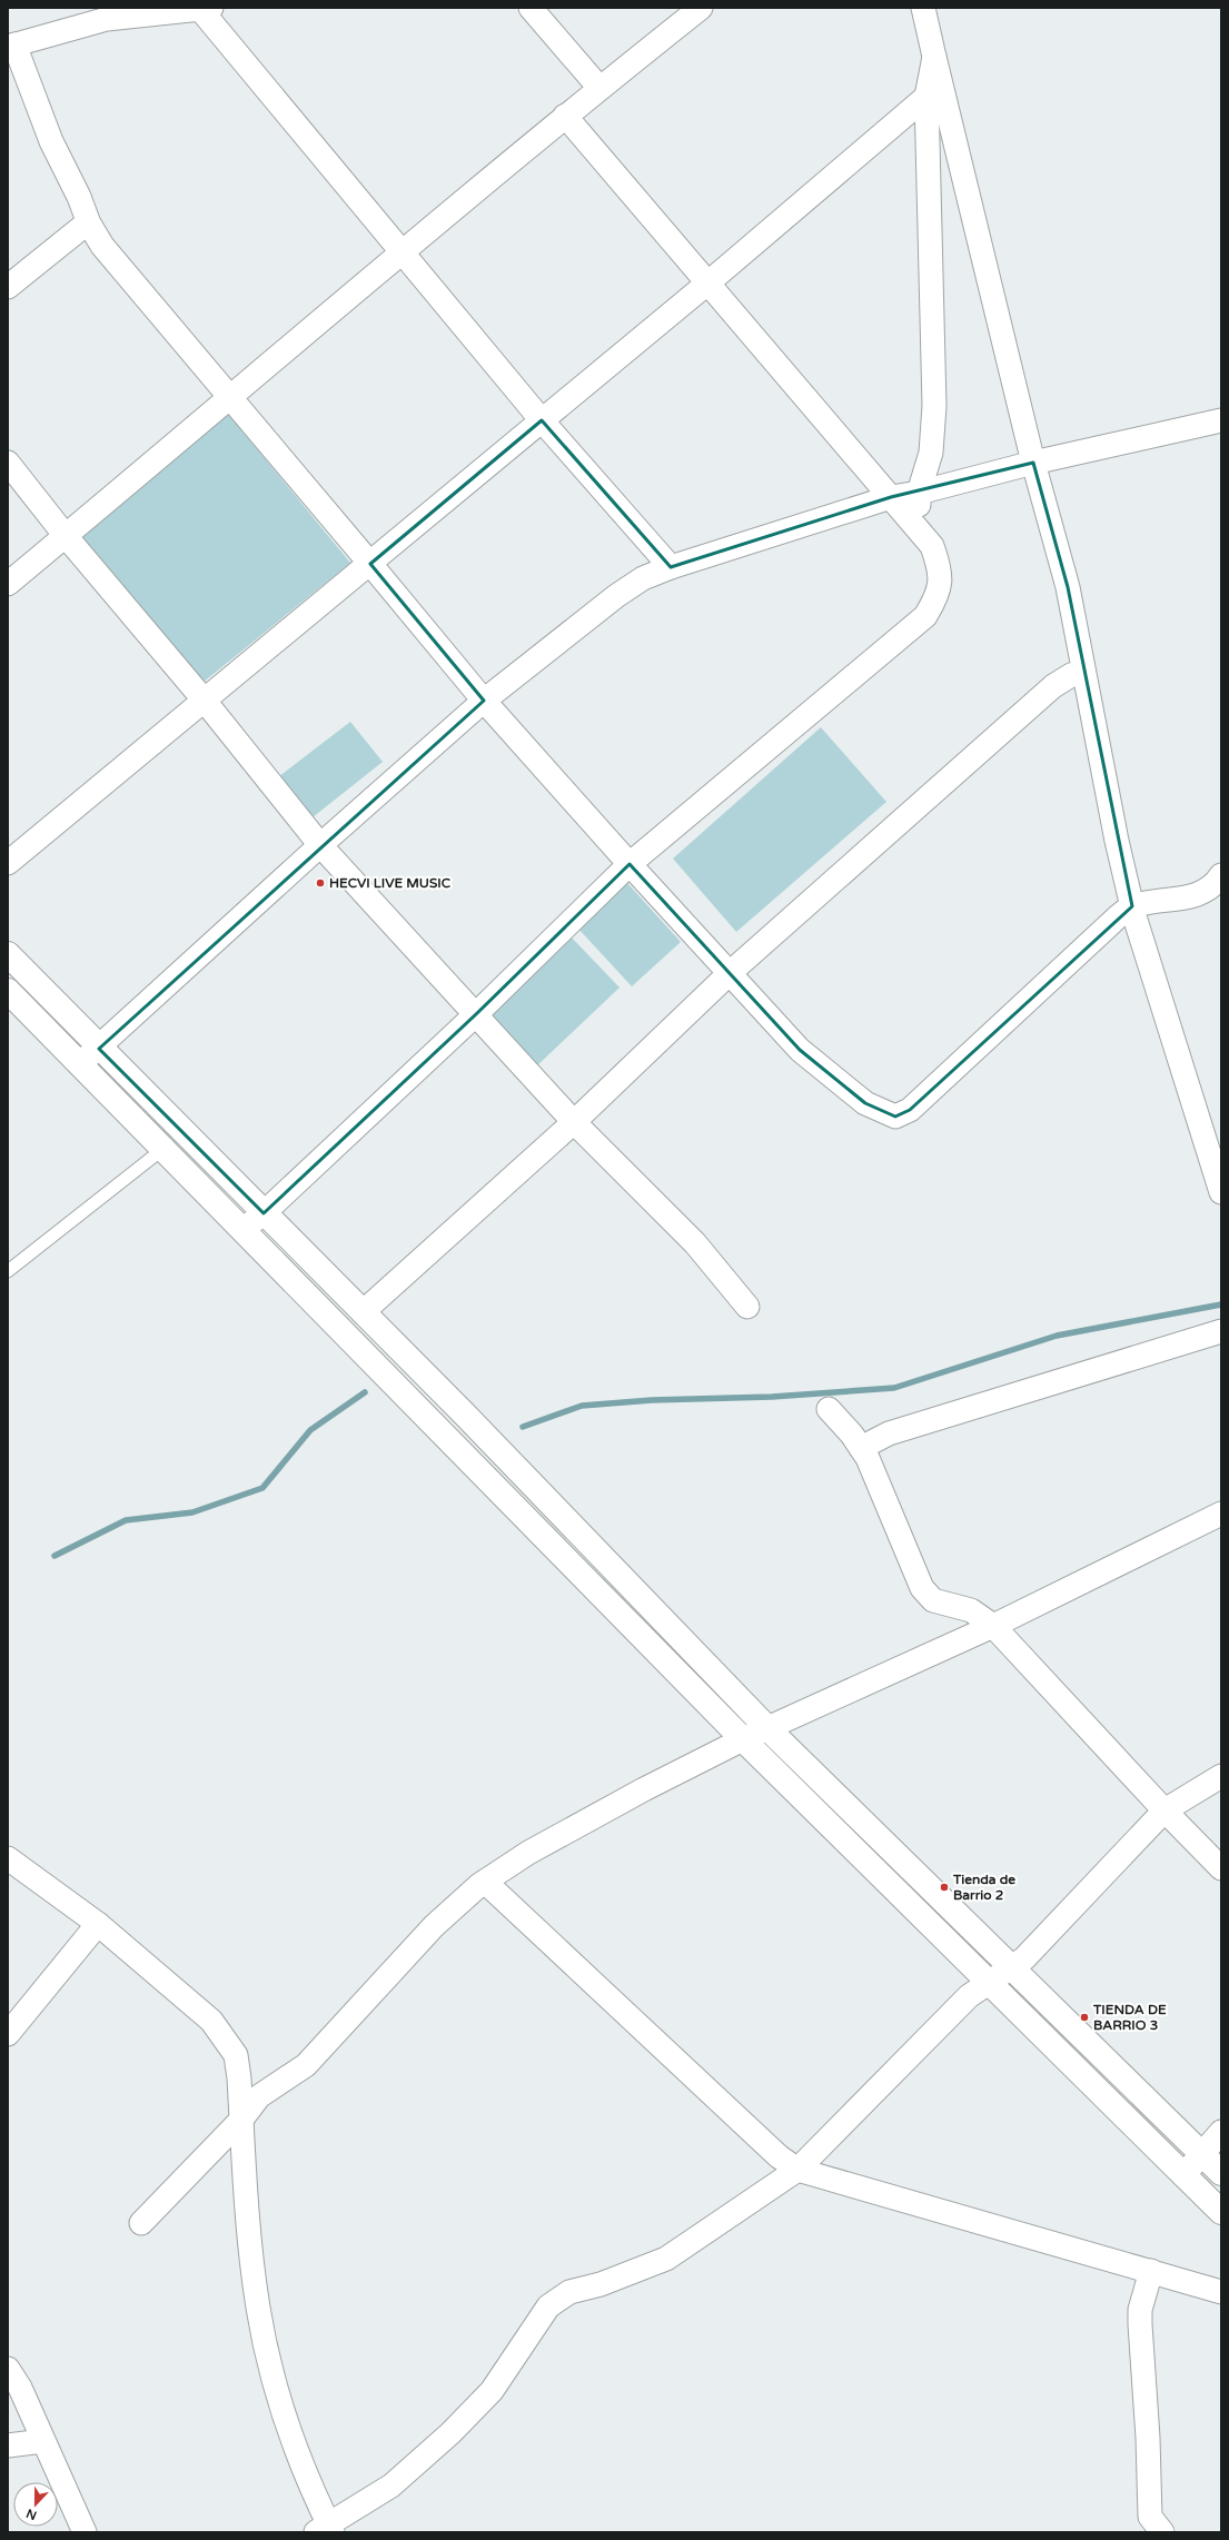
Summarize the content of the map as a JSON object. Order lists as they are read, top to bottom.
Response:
{
  "places": ["HECVI LIVE MUSIC", "Tienda de Barrio 2", "TIENDA DE BARRIO 3"],
  "north": "bottom"
}
